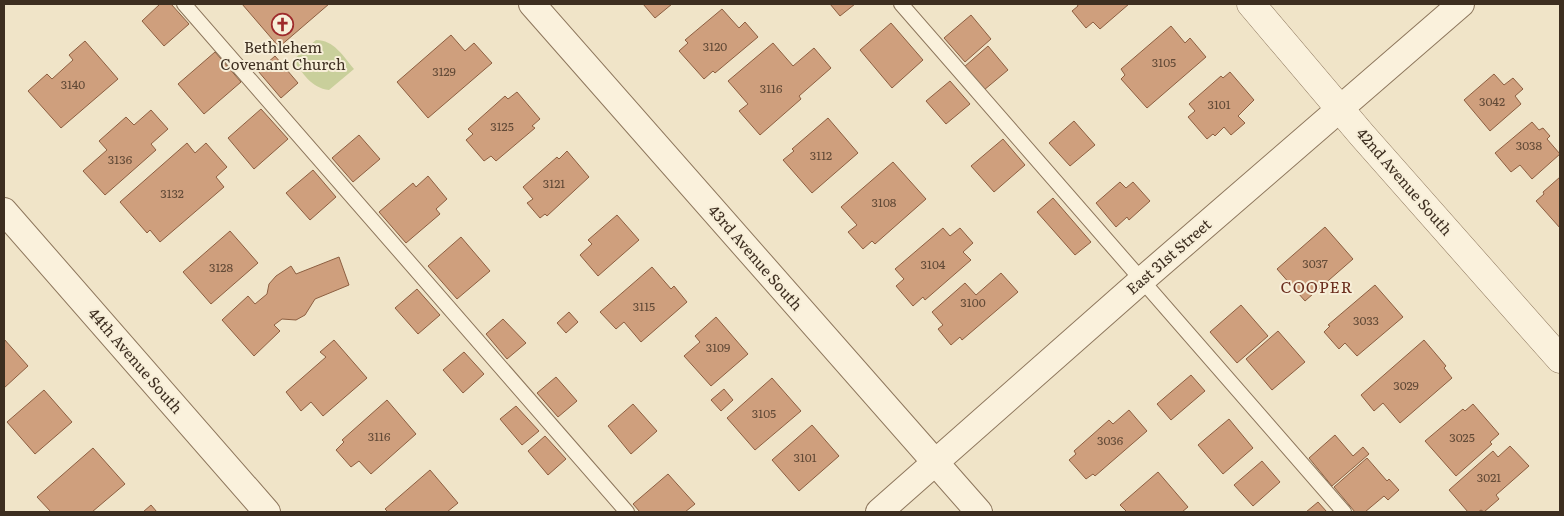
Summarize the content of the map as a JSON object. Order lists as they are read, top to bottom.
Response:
{
  "streets": {
    "street": [
      "42nd Avenue South",
      "East 31st Street",
      "43rd Avenue South",
      "44th Avenue South"
    ]
  },
  "crossings": [
    ["42nd Avenue South", "East 31st Street"],
    ["East 31st Street", "43rd Avenue South"]
  ],
  "districts": ["COOPER"],
  "places": {
    "church": ["Bethlehem Covenant Church"]
  },
  "house_numbers": [
    "3120",
    "3105",
    "3129",
    "3140",
    "3116",
    "3042",
    "3101",
    "3125",
    "3038",
    "3112",
    "3136",
    "3121",
    "3132",
    "3108",
    "3037",
    "3104",
    "3128",
    "3100",
    "3115",
    "3033",
    "3109",
    "3029",
    "3105",
    "3116",
    "3025",
    "3036",
    "3101",
    "3021"
  ]
}
